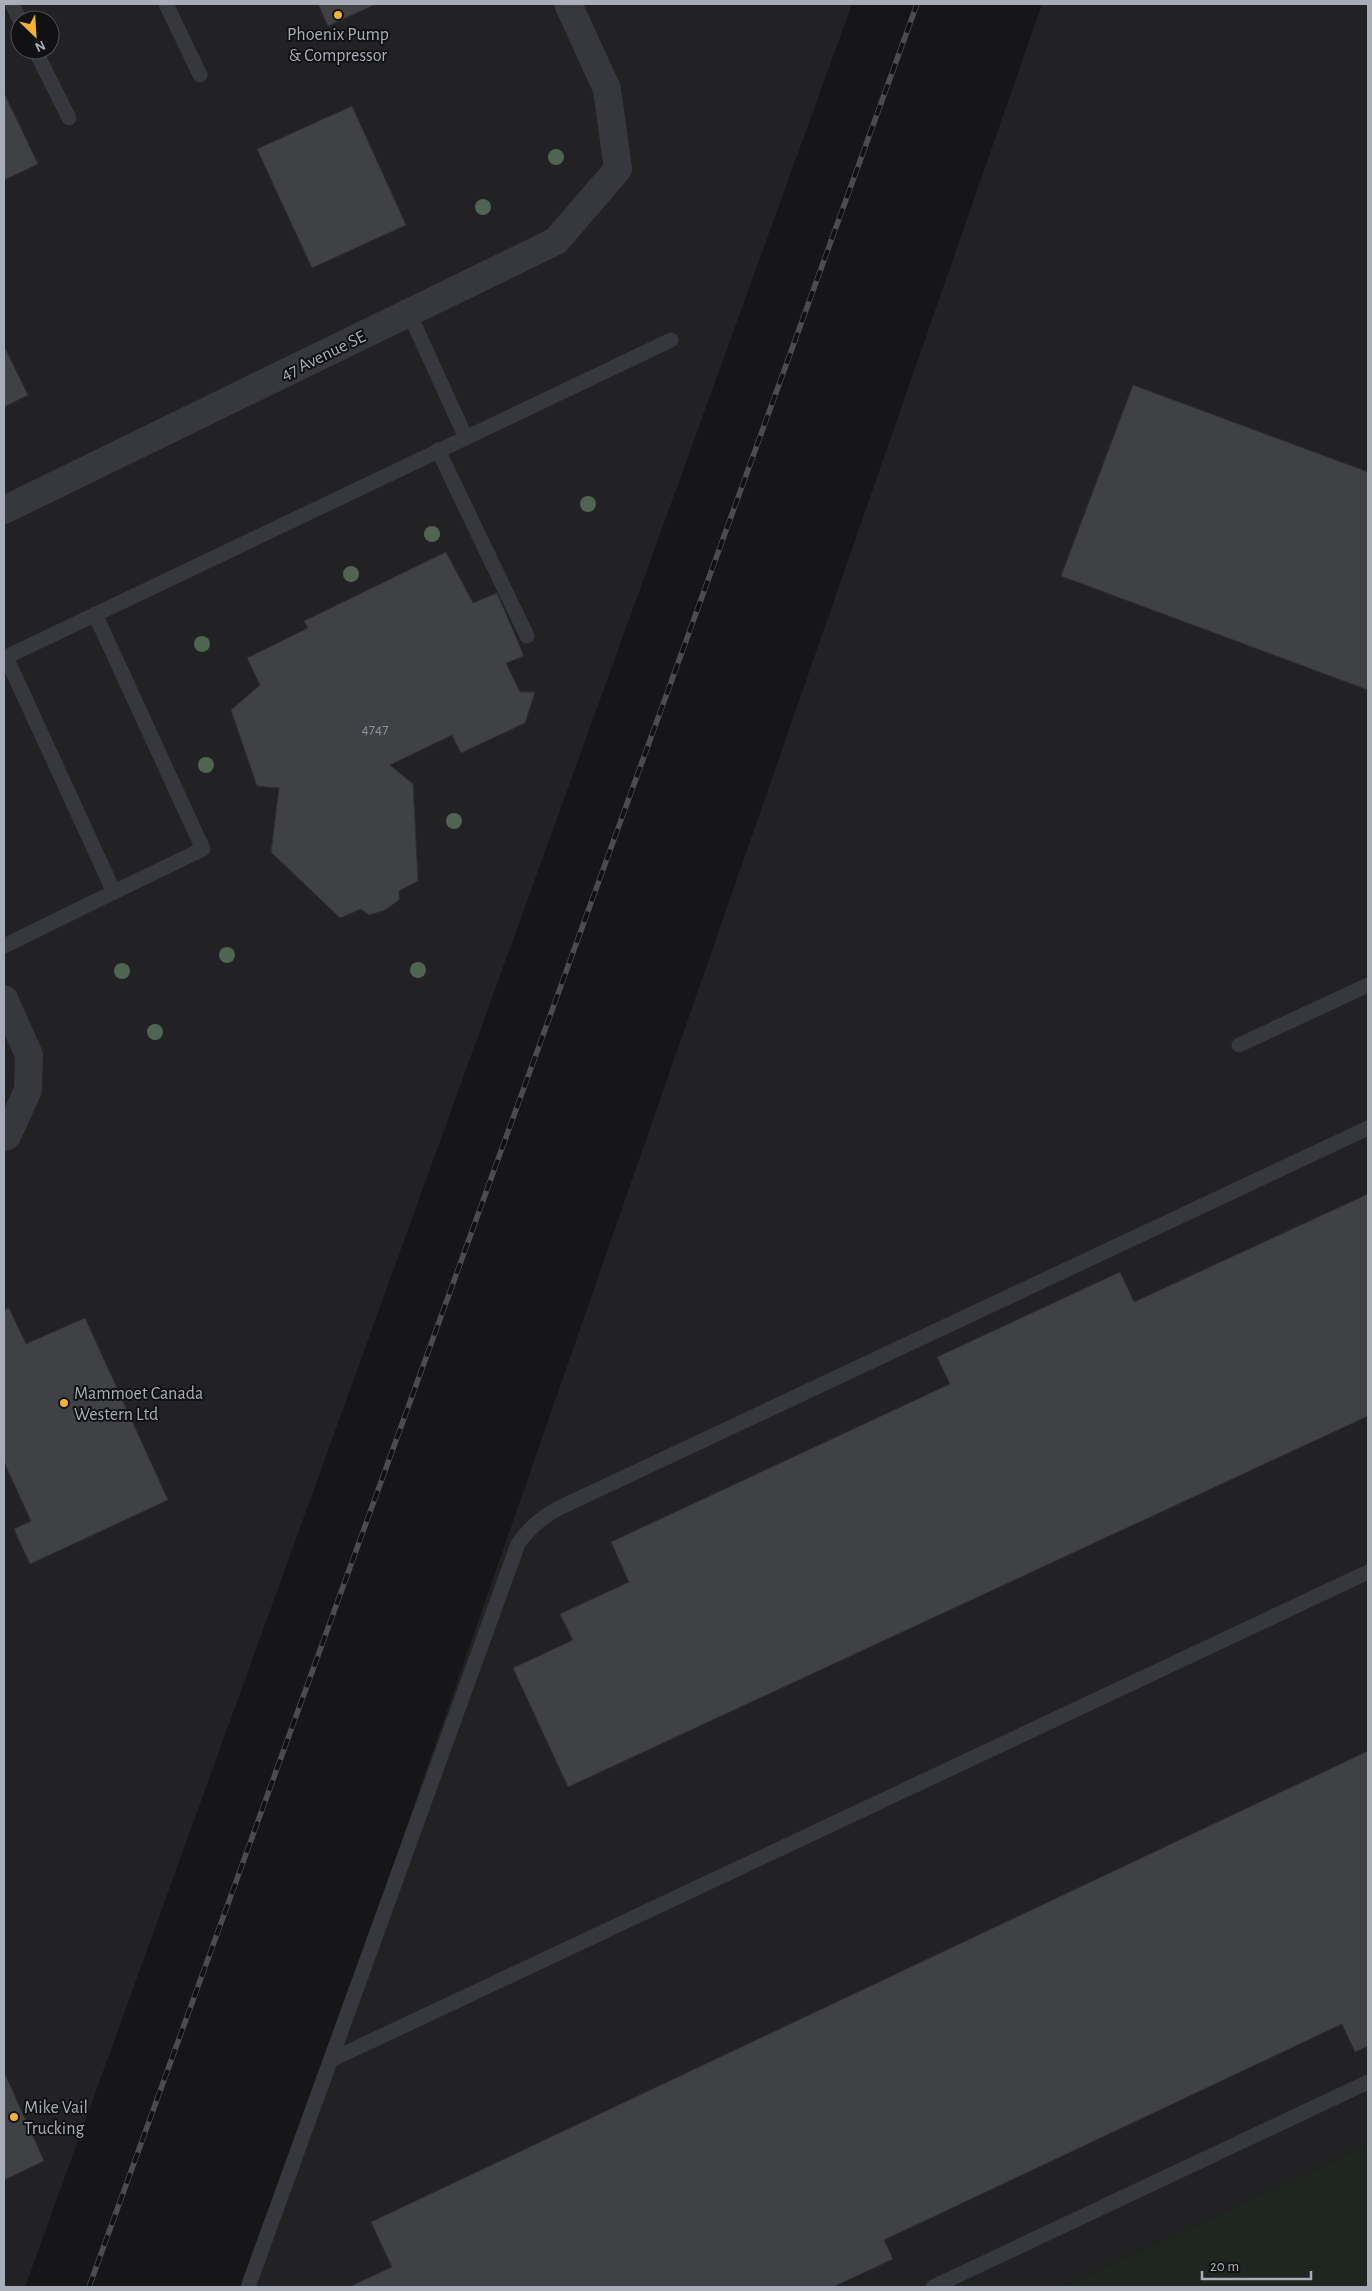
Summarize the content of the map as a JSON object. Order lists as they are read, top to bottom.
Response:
{
  "streets": {
    "street": ["47 Avenue SE"]
  },
  "places": ["Phoenix Pump & Compressor", "Mammoet Canada Western Ltd", "Mike Vail Trucking"],
  "house_numbers": ["4747"],
  "scale_bar": "20 m",
  "north": "bottom right"
}
